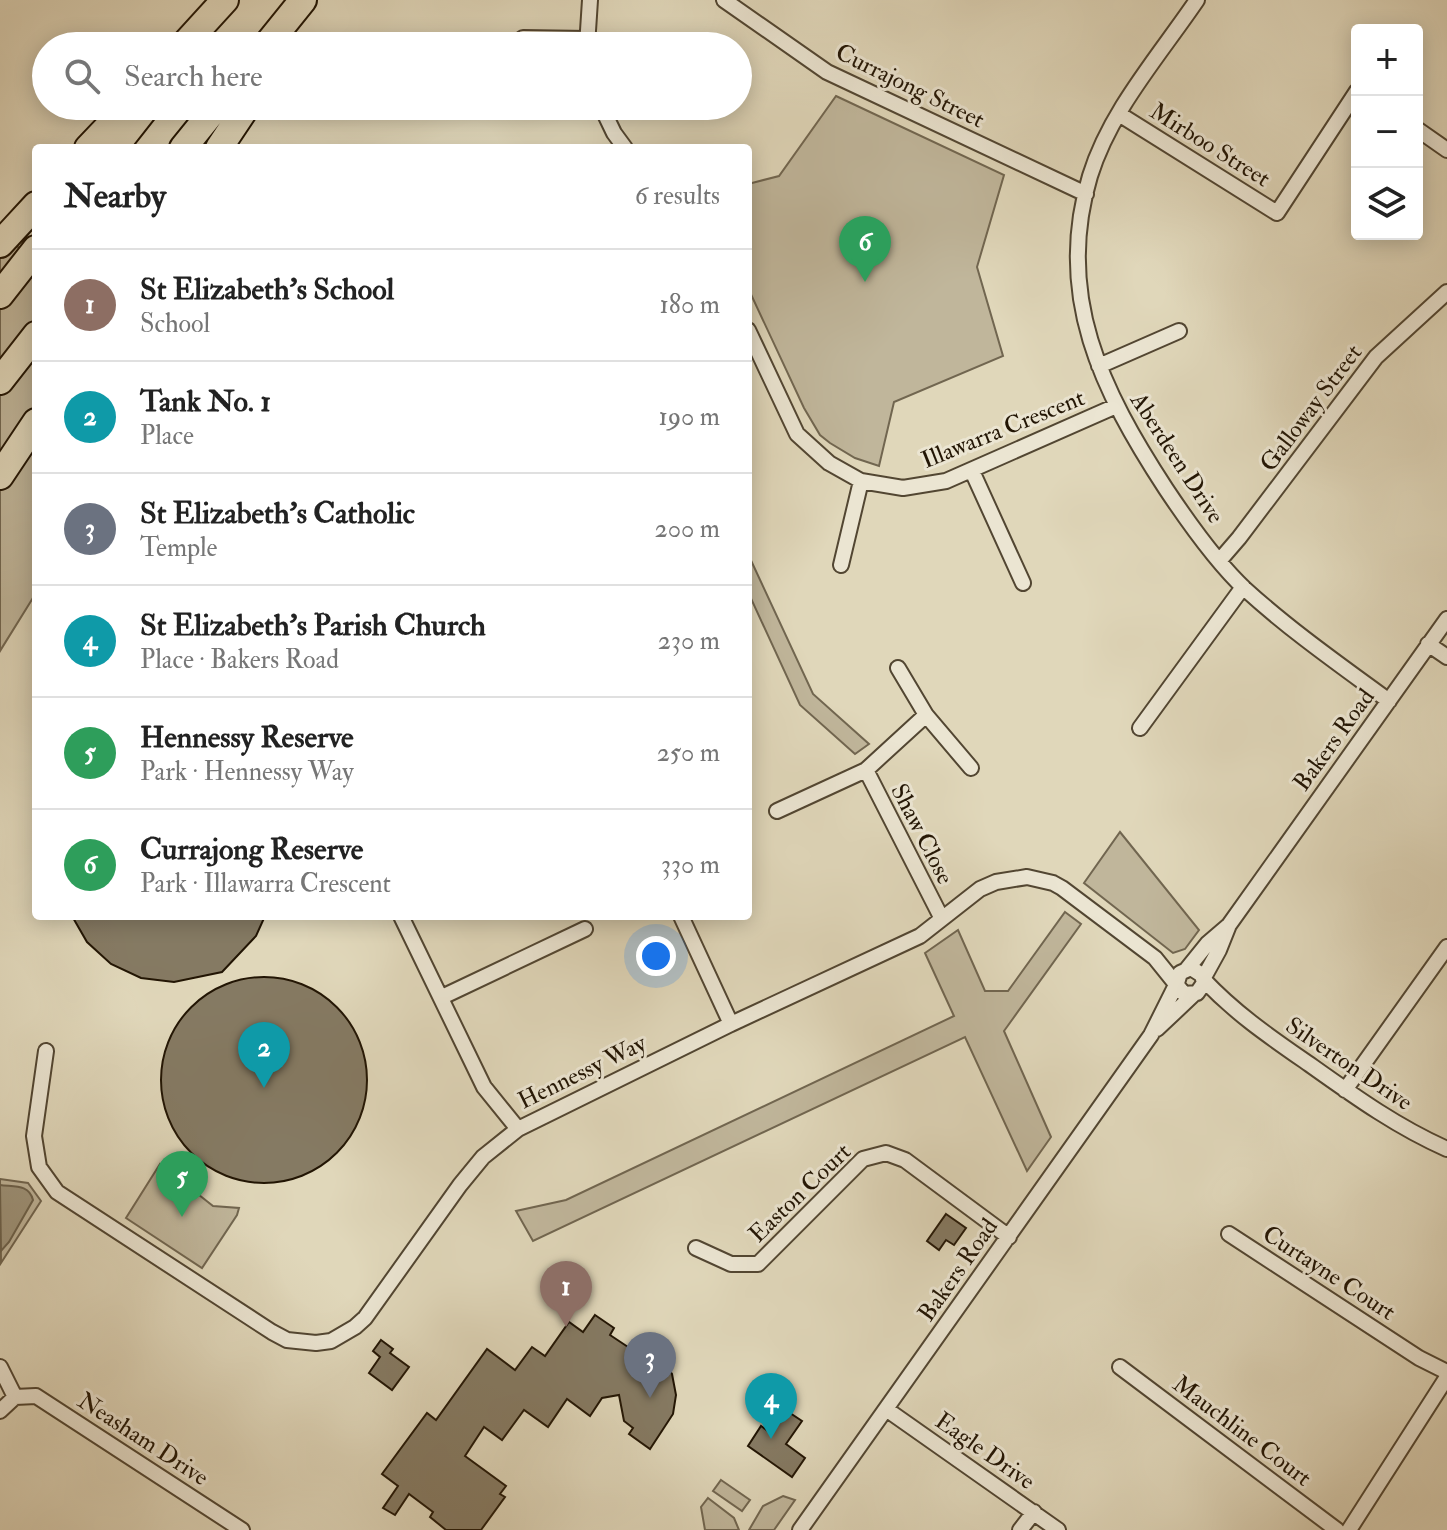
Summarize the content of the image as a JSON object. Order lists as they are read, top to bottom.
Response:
{
  "streets": {
    "street": [
      "Currajong Street",
      "Mirboo Street",
      "Galloway Street",
      "Illawarra Crescent",
      "Aberdeen Drive",
      "Bakers Road",
      "Shaw Close",
      "Silverton Drive",
      "Hennessy Way",
      "Easton Court",
      "Curtayne Court",
      "Mauchline Court",
      "Neasham Drive",
      "Eagle Drive"
    ]
  },
  "crossings": [
    ["Currajong Street", "Aberdeen Drive"],
    ["Mirboo Street", "Aberdeen Drive"],
    ["Galloway Street", "Aberdeen Drive"],
    ["Illawarra Crescent", "Aberdeen Drive"],
    ["Aberdeen Drive", "Bakers Road"],
    ["Bakers Road", "Silverton Drive"],
    ["Bakers Road", "Hennessy Way"],
    ["Bakers Road", "Easton Court"],
    ["Bakers Road", "Eagle Drive"],
    ["Shaw Close", "Hennessy Way"],
    ["Silverton Drive", "Hennessy Way"]
  ],
  "page": {
    "map_buttons": ["+", "−"],
    "search": "Search here",
    "heading": ["Nearby", "6 results"],
    "pins": [
      "6",
      "2",
      "5",
      "1",
      "3",
      "4"
    ],
    "list": [
      {
        "mark": "1",
        "name": "St Elizabeth's School",
        "note": "School",
        "value": "180 m"
      },
      {
        "mark": "2",
        "name": "Tank No. 1",
        "note": "Place",
        "value": "190 m"
      },
      {
        "mark": "3",
        "name": "St Elizabeth's Catholic",
        "note": "Temple",
        "value": "200 m"
      },
      {
        "mark": "4",
        "name": "St Elizabeth's Parish Church",
        "note": "Place · Bakers Road",
        "value": "230 m"
      },
      {
        "mark": "5",
        "name": "Hennessy Reserve",
        "note": "Park · Hennessy Way",
        "value": "250 m"
      },
      {
        "mark": "6",
        "name": "Currajong Reserve",
        "note": "Park · Illawarra Crescent",
        "value": "330 m"
      }
    ]
  }
}
